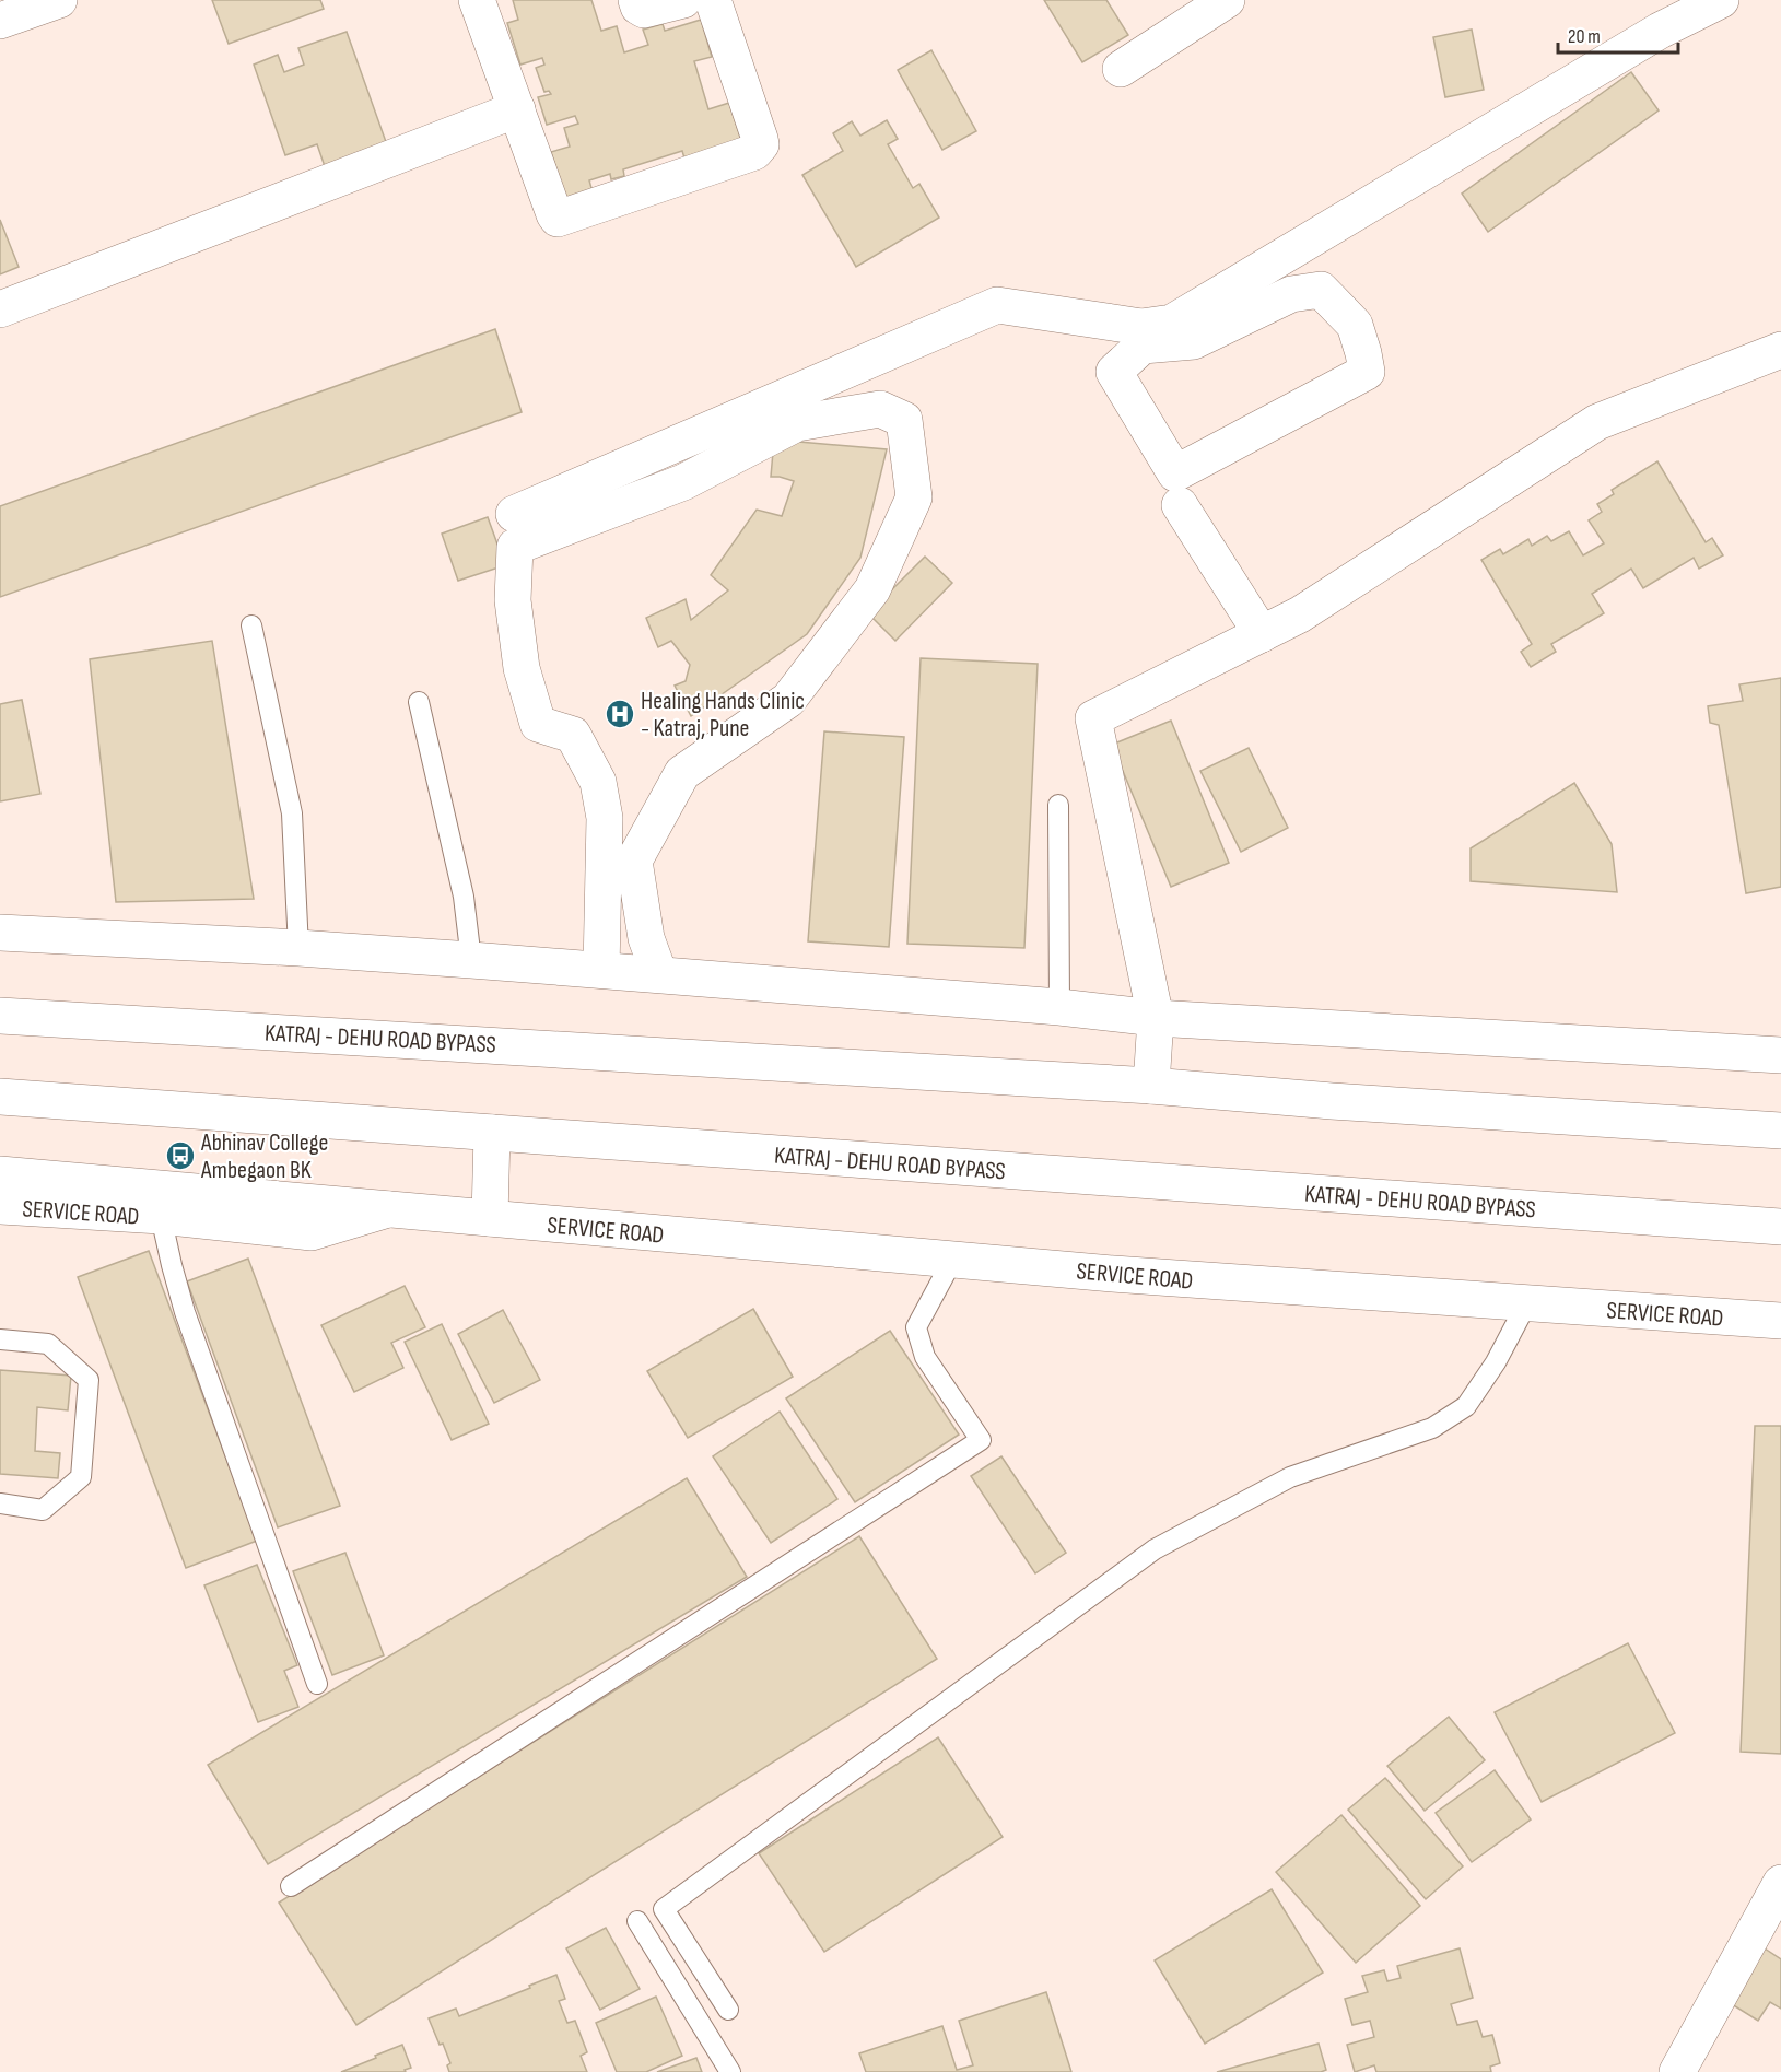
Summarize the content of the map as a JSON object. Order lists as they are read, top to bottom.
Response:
{
  "streets": {
    "main road": ["KATRAJ - DEHU ROAD BYPASS", "SERVICE ROAD"]
  },
  "places": {
    "hospital": ["Healing Hands Clinic - Katraj, Pune"],
    "bus stop": ["Abhinav College Ambegaon BK"]
  },
  "scale_bar": "20 m"
}
